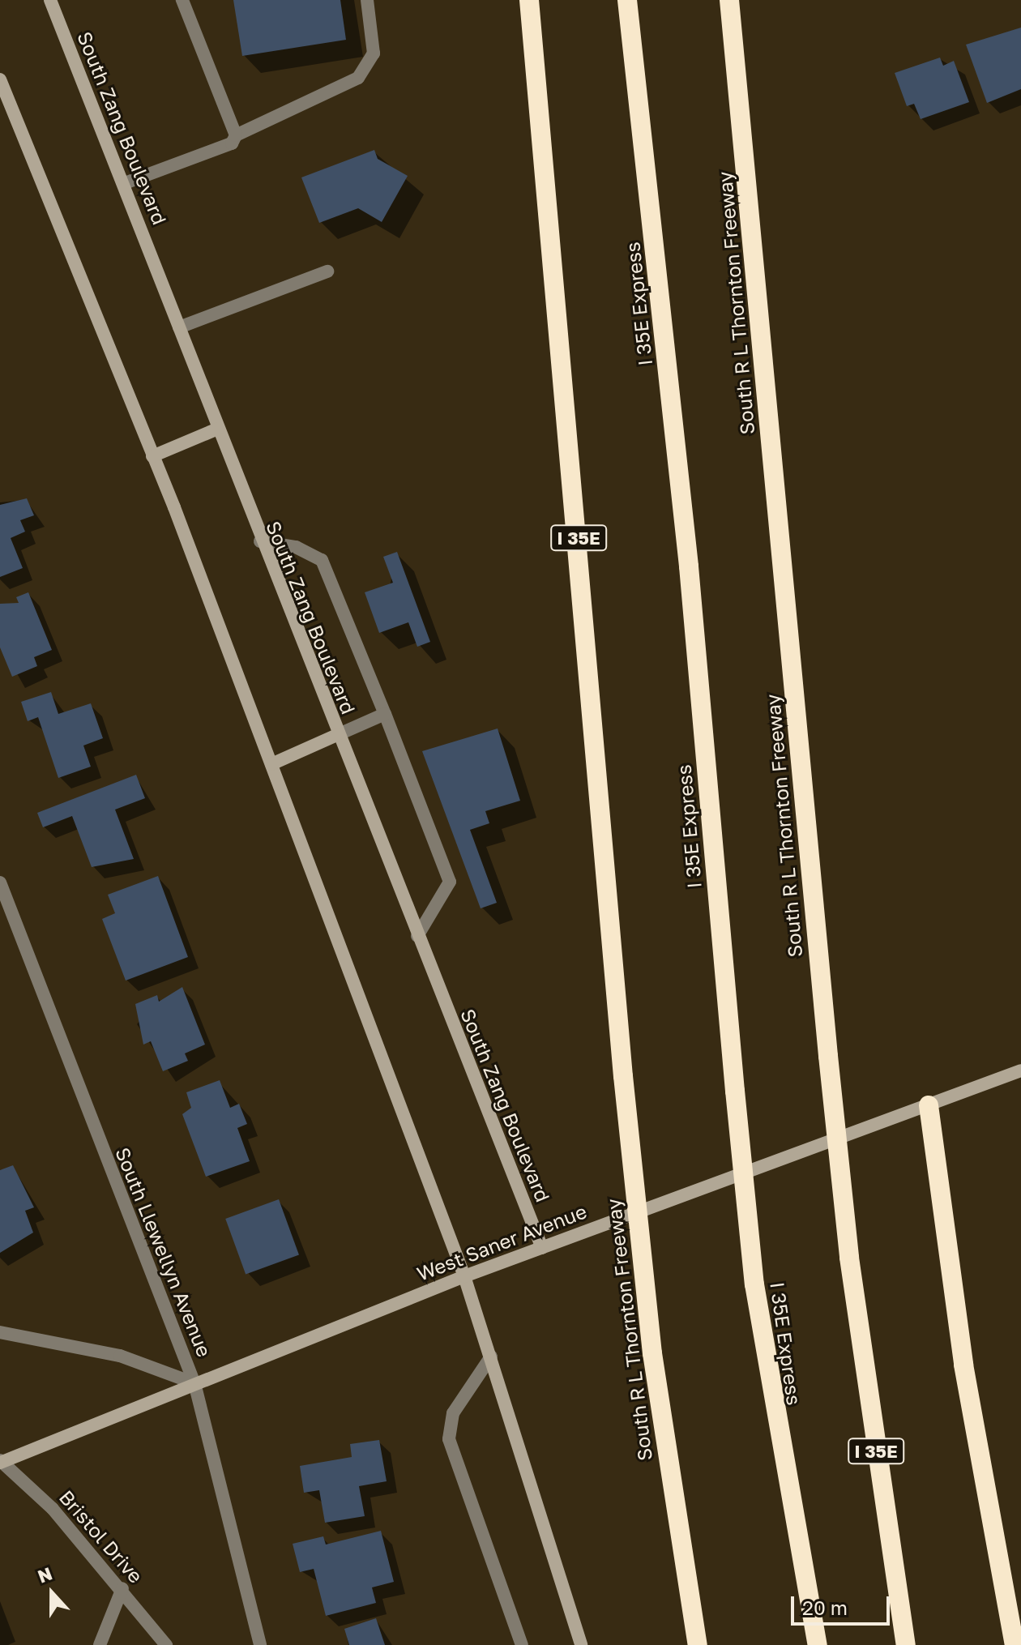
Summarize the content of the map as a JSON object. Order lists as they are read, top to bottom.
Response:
{
  "streets": {
    "highway": ["South R L Thornton Freeway", "I 35E Express", "I 35E"],
    "street": [
      "South Zang Boulevard",
      "West Saner Avenue",
      "South Llewellyn Avenue",
      "Bristol Drive"
    ]
  },
  "crossings": [
    ["South Zang Boulevard", "West Saner Avenue"],
    ["West Saner Avenue", "South Llewellyn Avenue"],
    ["West Saner Avenue", "Bristol Drive"]
  ],
  "scale_bar": "20 m",
  "north": "top"
}
